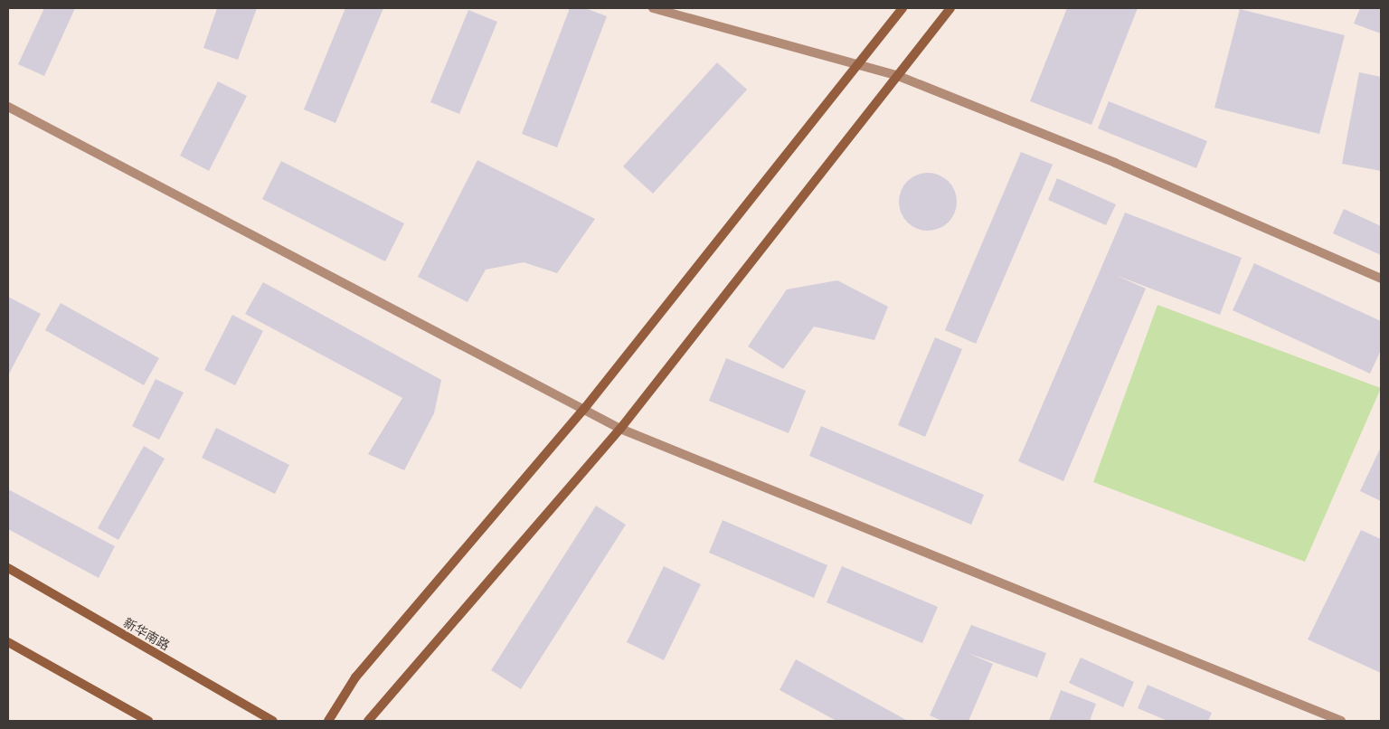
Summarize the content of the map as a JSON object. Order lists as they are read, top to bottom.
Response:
{
  "streets": {
    "main road": ["新华南路"]
  }
}
